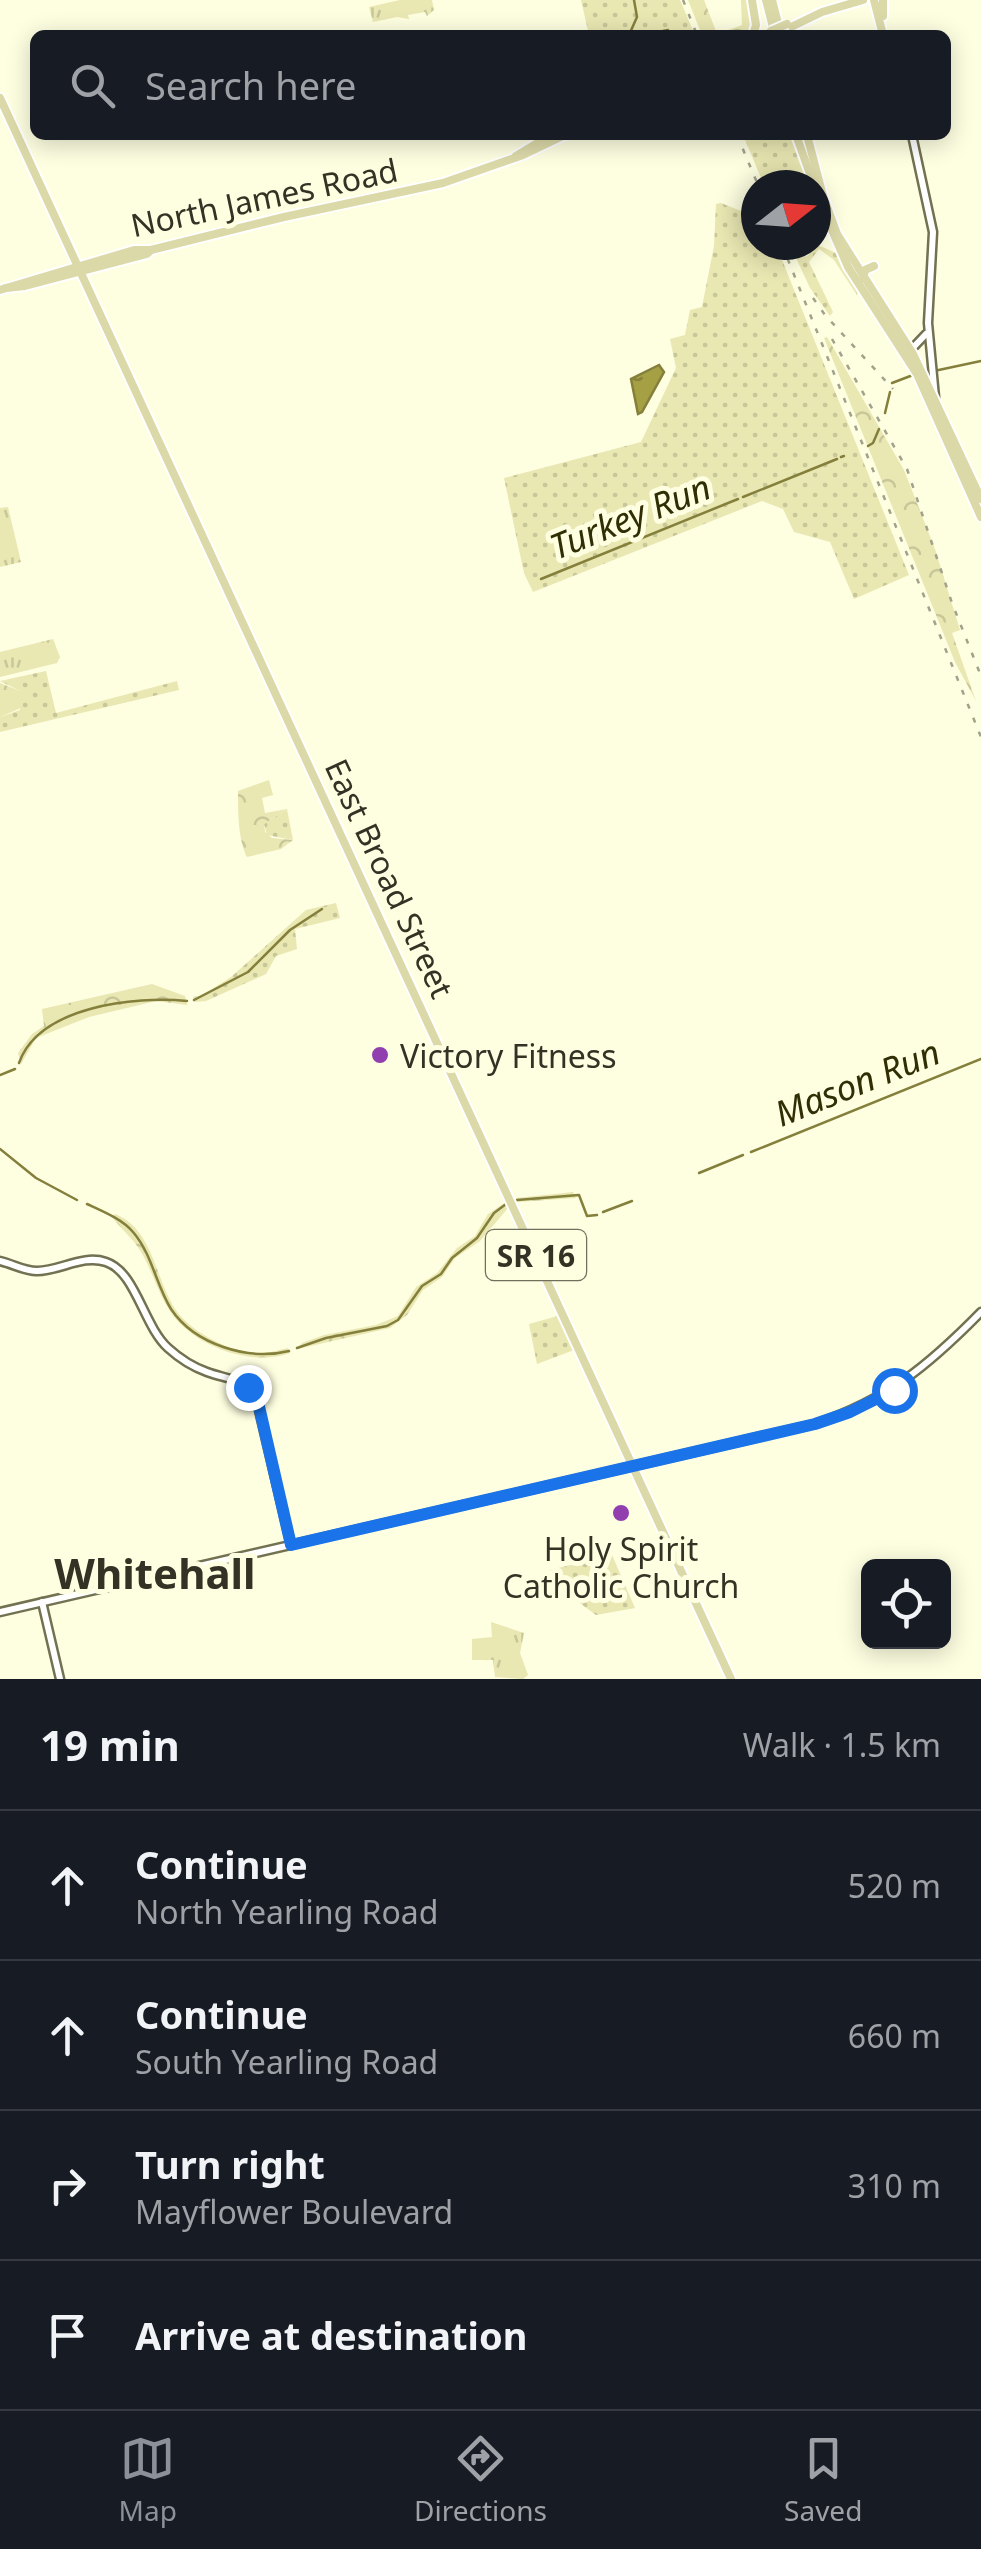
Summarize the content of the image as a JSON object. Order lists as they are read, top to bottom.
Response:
{
  "streets": {
    "main road": ["North James Road", "East Broad Street", "SR 16"]
  },
  "crossings": [
    ["North James Road", "East Broad Street"]
  ],
  "districts": ["Whitehall"],
  "water": ["Turkey Run", "Mason Run"],
  "places": ["Victory Fitness", "Holy Spirit Catholic Church"],
  "north": "right",
  "page": {
    "search": "Search here",
    "heading": ["19 min", "Walk · 1.5 km"],
    "list": [
      ["Continue", "North Yearling Road", "520 m"],
      ["Continue", "South Yearling Road", "660 m"],
      ["Turn right", "Mayflower Boulevard", "310 m"],
      "Arrive at destination"
    ],
    "nav": ["Map", "Directions", "Saved"]
  }
}
